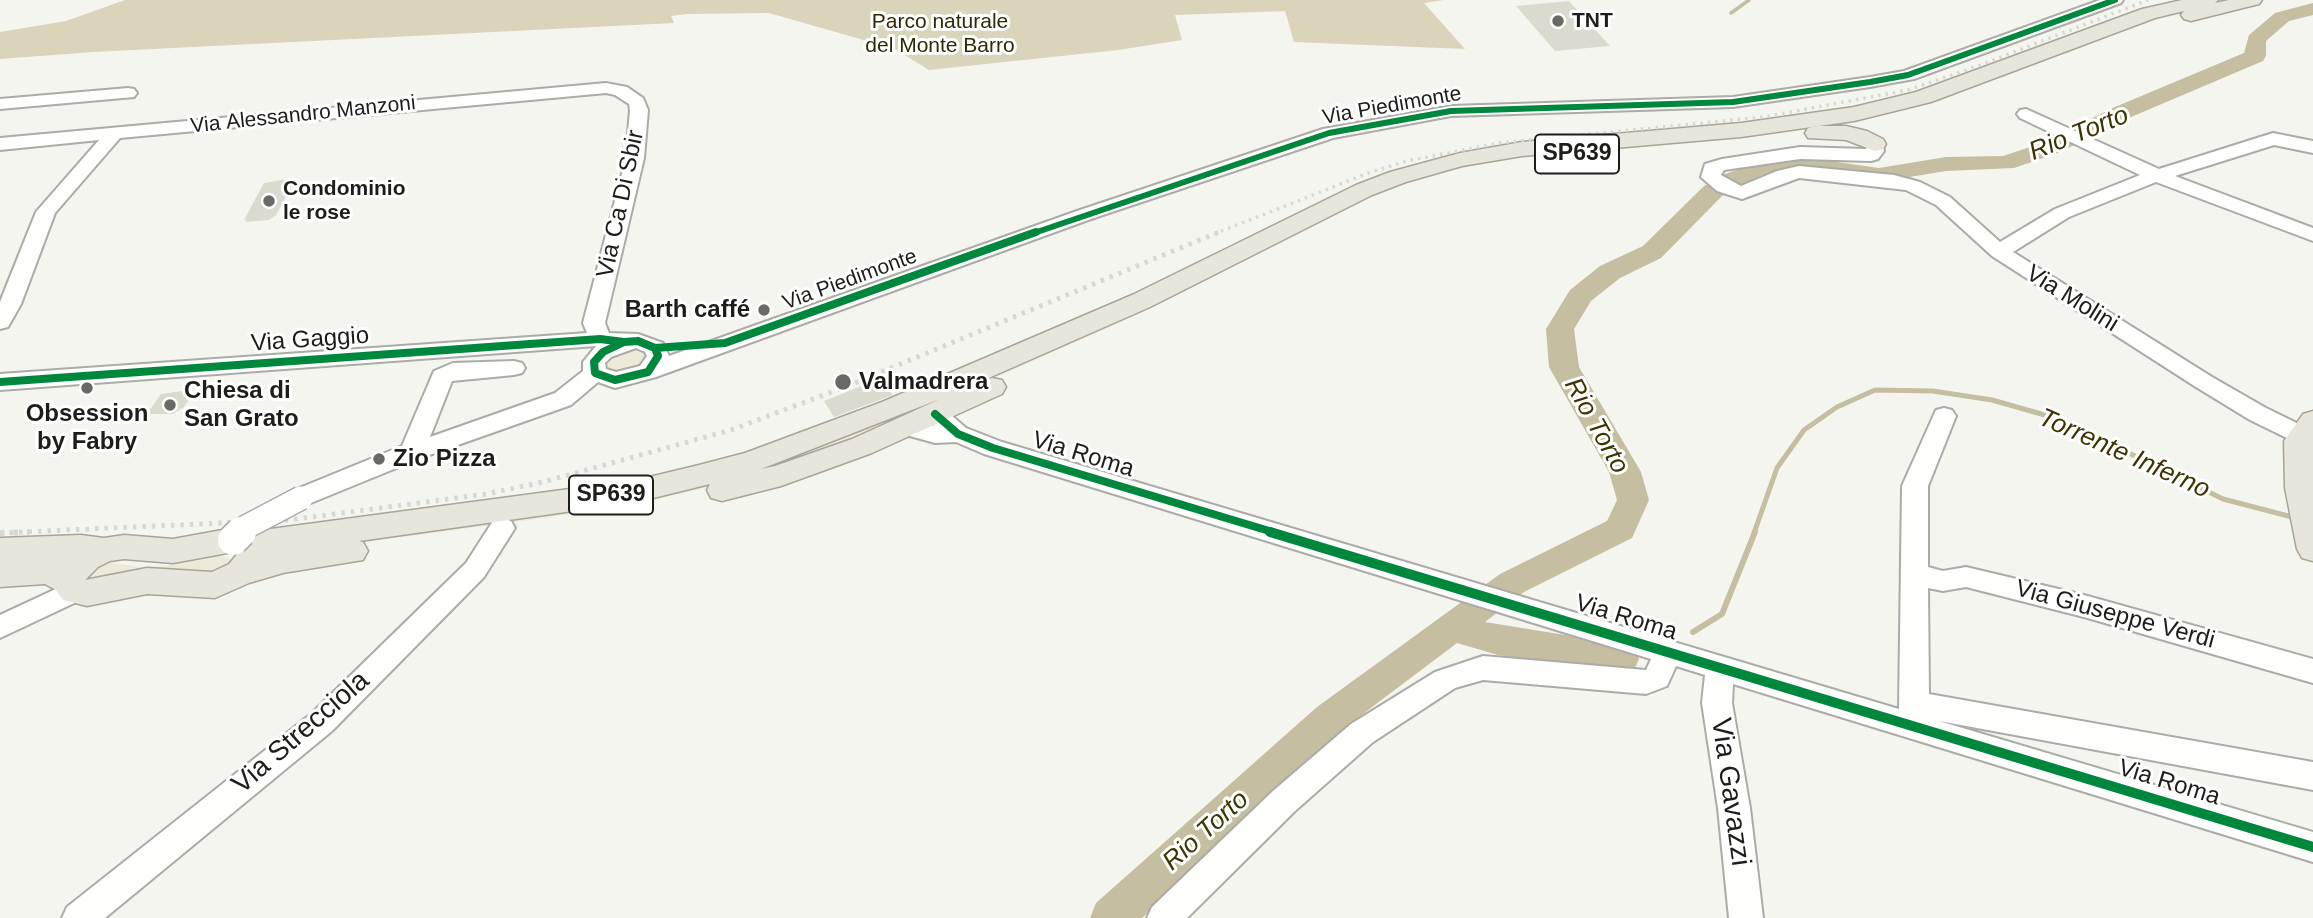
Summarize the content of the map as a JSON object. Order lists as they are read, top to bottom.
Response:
{
  "streets": {
    "main road": ["SP639"],
    "street": [
      "Via Piedimonte",
      "Via Alessandro Manzoni",
      "Via Ca Di Sbir",
      "Via Molini",
      "Via Gaggio",
      "Via Roma",
      "Via Giuseppe Verdi",
      "Via Strecciola",
      "Via Gavazzi"
    ]
  },
  "crossings": [
    ["Via Piedimonte", "Via Ca Di Sbir"],
    ["Via Piedimonte", "Via Gaggio"],
    ["Via Alessandro Manzoni", "Via Ca Di Sbir"],
    ["SP639", "Via Roma"],
    ["SP639", "Via Strecciola"],
    ["Via Ca Di Sbir", "Via Gaggio"],
    ["Via Roma", "Via Gavazzi"]
  ],
  "water": ["Rio Torto", "Torrente Inferno"],
  "parks": ["Parco naturale del Monte Barro"],
  "places": [
    "TNT",
    "Condominio le rose",
    "Barth caffé",
    "Valmadrera",
    "Obsession by Fabry",
    "Chiesa di San Grato",
    "Zio Pizza"
  ]
}
